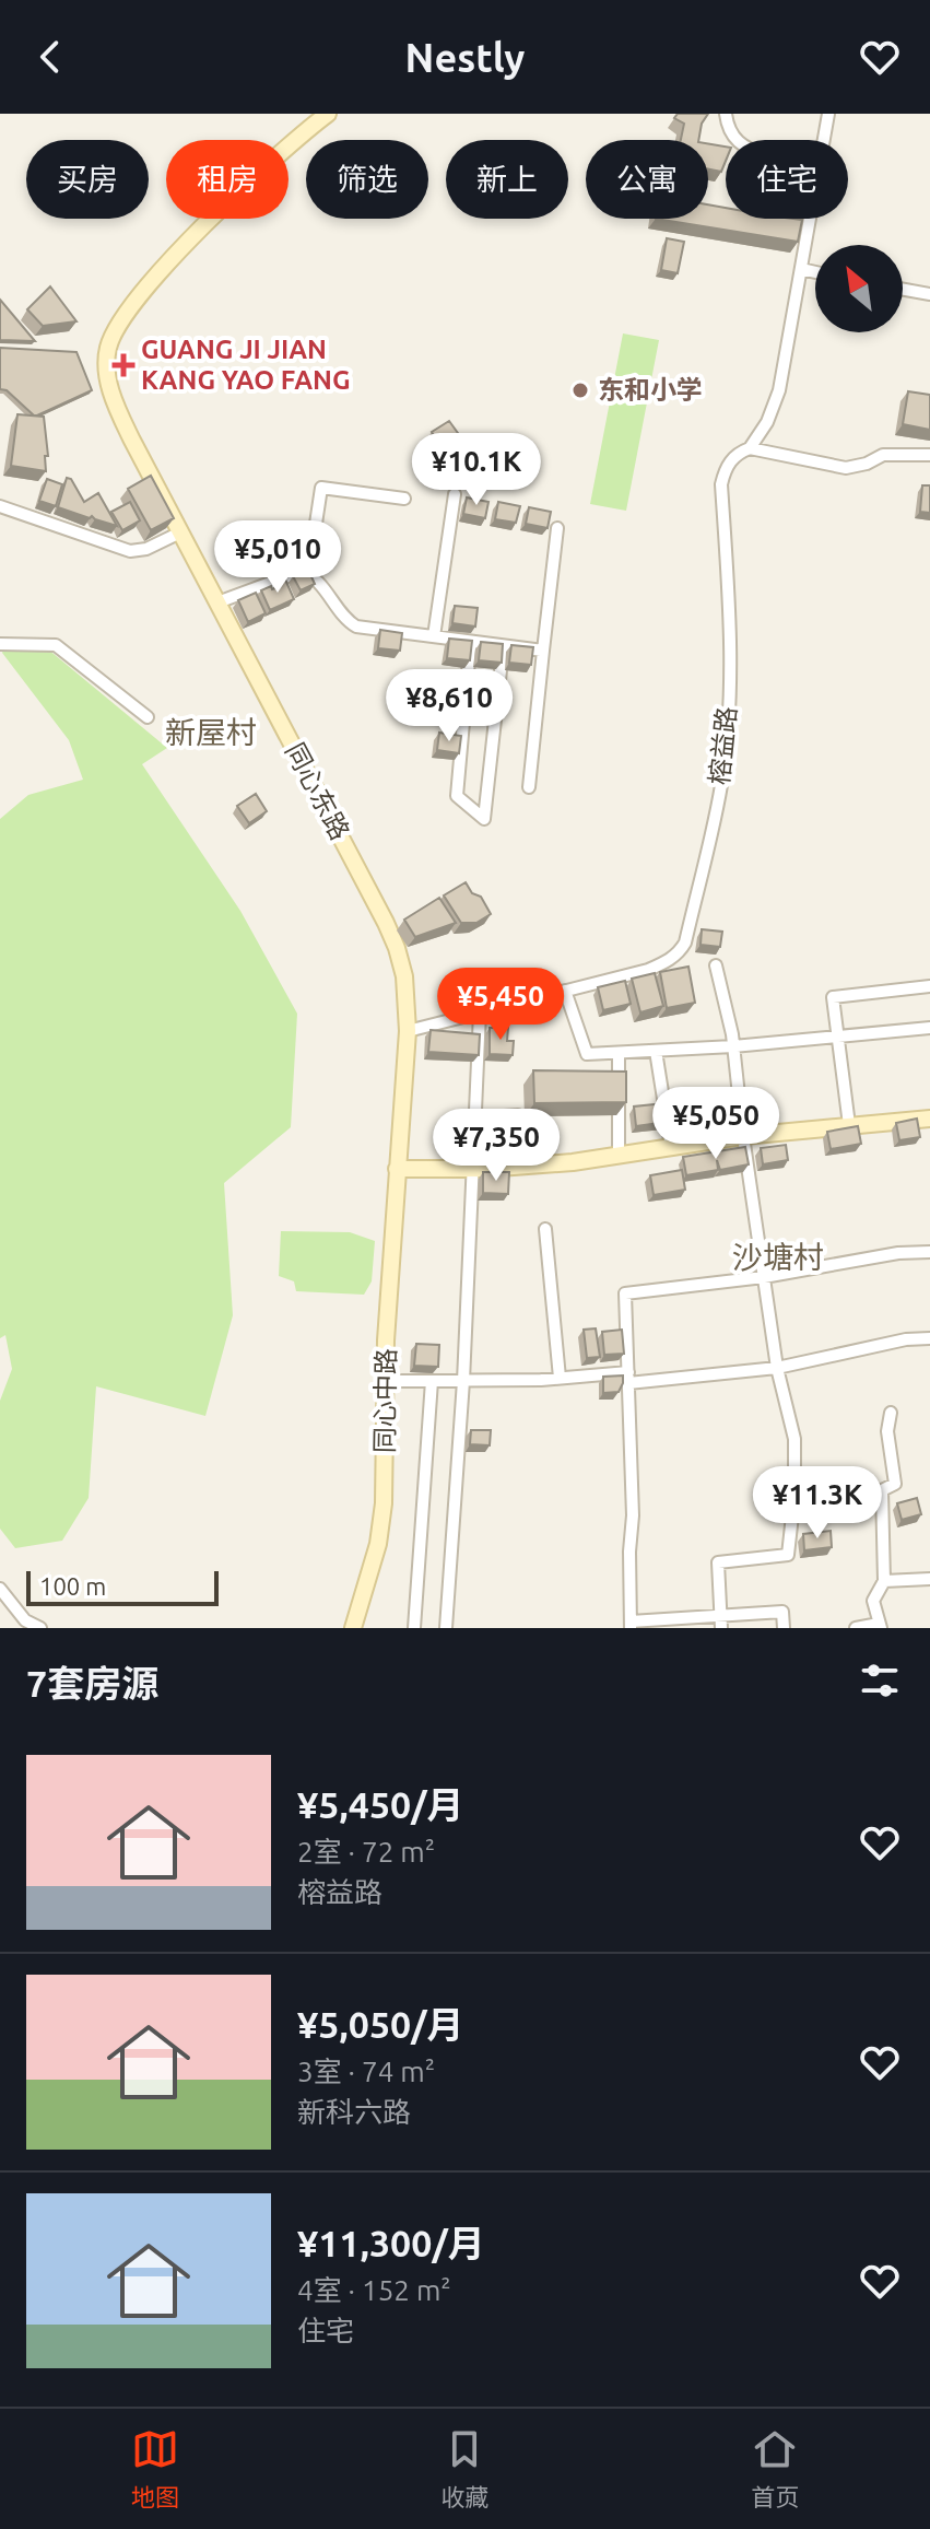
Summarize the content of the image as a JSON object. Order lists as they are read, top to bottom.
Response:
{
  "streets": {
    "street": ["榕益路", "同心东路", "同心中路"]
  },
  "crossings": [
    ["榕益路", "同心东路"],
    ["同心东路", "同心中路"]
  ],
  "districts": ["新屋村", "沙塘村"],
  "places": {
    "health": ["GUANG JI JIAN KANG YAO FANG"],
    "other": ["东和小学"]
  },
  "scale_bar": "100 m",
  "north": "top left",
  "page": {
    "header": "Nestly",
    "chip": [
      "买房",
      "租房",
      "筛选",
      "新上",
      "公寓",
      "住宅"
    ],
    "price": [
      "¥10.1K",
      "¥5,010",
      "¥8,610",
      "¥5,450",
      "¥5,050",
      "¥7,350",
      "¥11.3K"
    ],
    "scale": "100 m",
    "heading": "7套房源",
    "list": [
      {
        "name": "¥5,450/月",
        "note": "2室 · 72 m² · 榕益路"
      },
      {
        "name": "¥5,050/月",
        "note": "3室 · 74 m² · 新科六路"
      },
      {
        "name": "¥11,300/月",
        "note": "4室 · 152 m² · 住宅"
      }
    ],
    "tabs": ["地图", "收藏", "首页"]
  }
}
